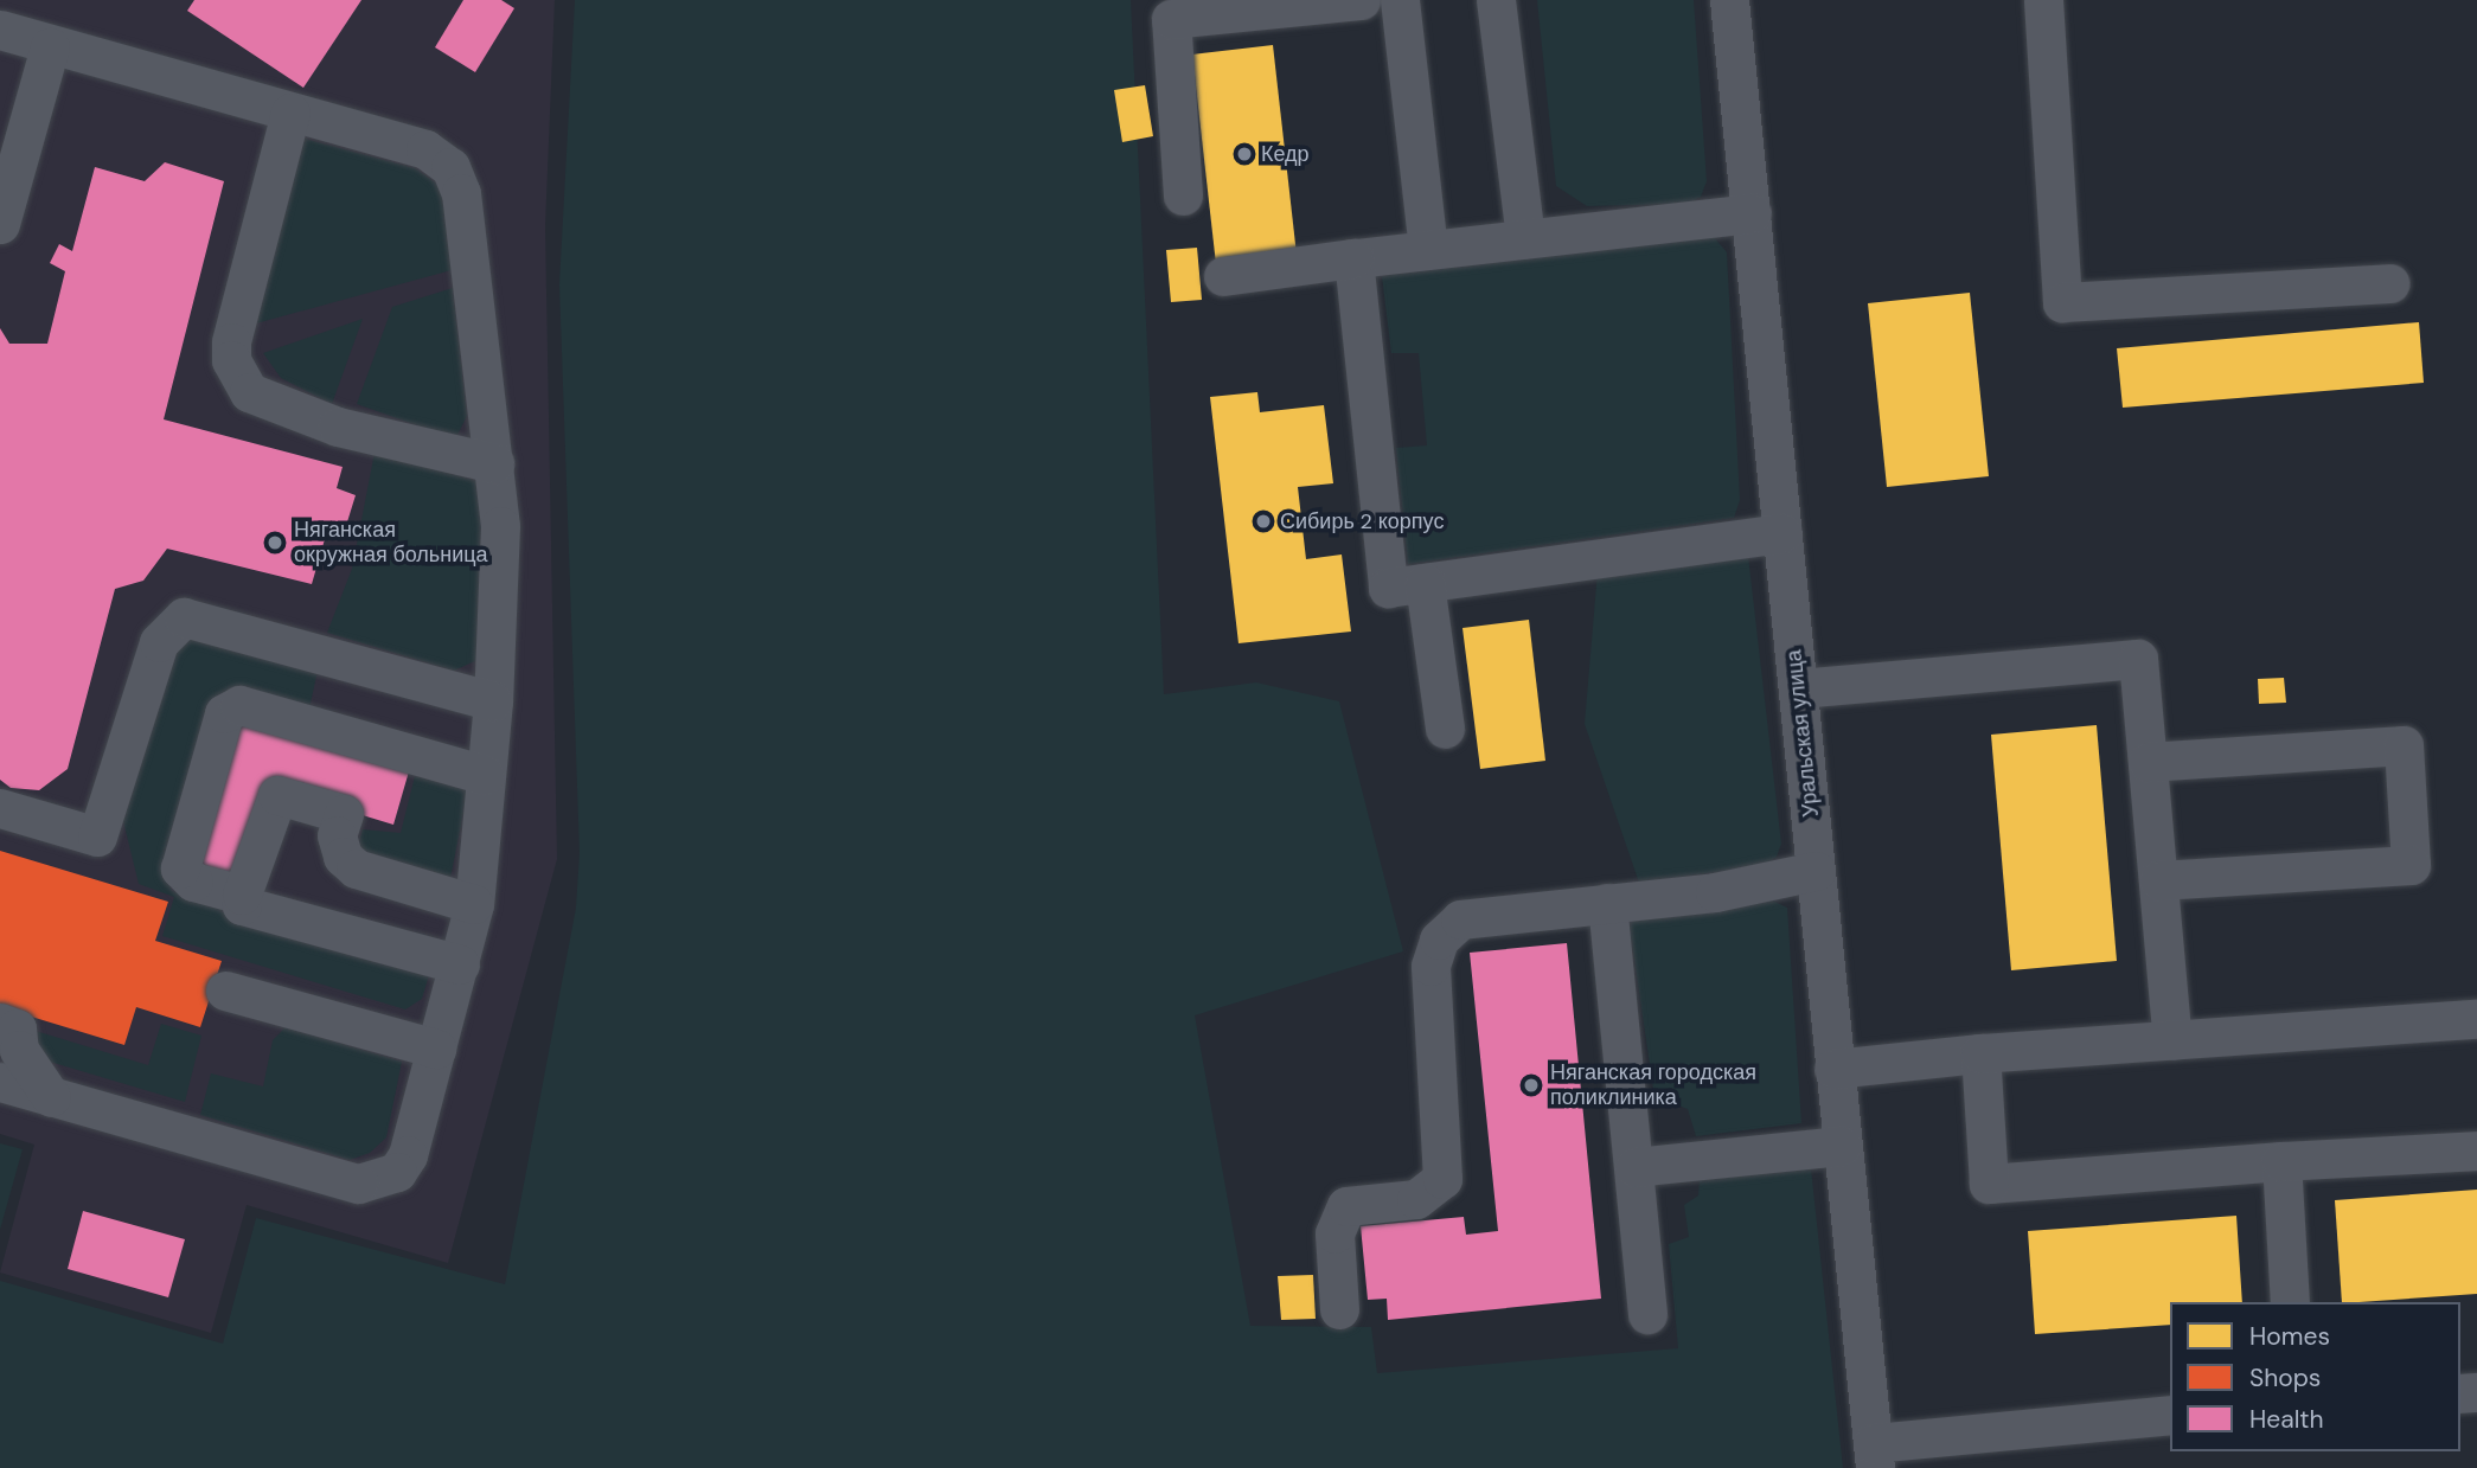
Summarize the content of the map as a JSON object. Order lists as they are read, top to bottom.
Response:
{
  "streets": {
    "street": ["Уральская улица"]
  },
  "places": [
    "Кедр",
    "Сибирь 2 корпус",
    "Няганская окружная больница",
    "Няганская городская поликлиника"
  ],
  "legend": ["Homes", "Shops", "Health"]
}
